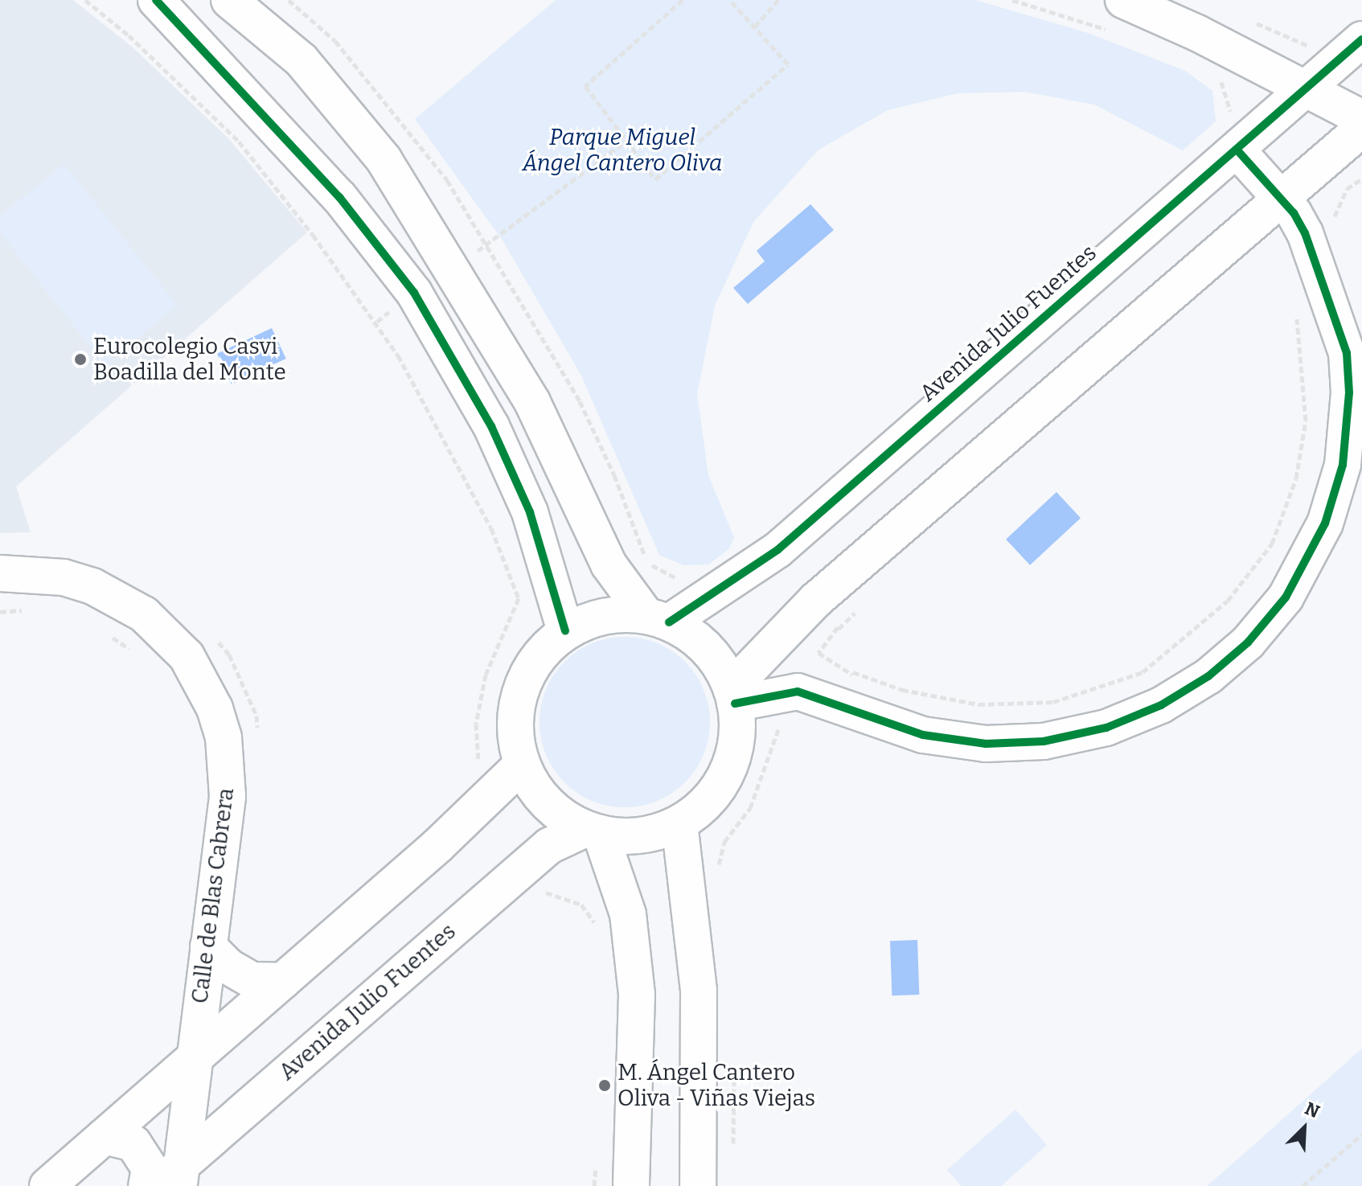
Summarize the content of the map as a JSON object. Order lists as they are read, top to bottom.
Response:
{
  "streets": {
    "street": ["Avenida Julio Fuentes", "Calle de Blas Cabrera"]
  },
  "crossings": [
    ["Avenida Julio Fuentes", "Calle de Blas Cabrera"]
  ],
  "parks": ["Parque Miguel Ángel Cantero Oliva"],
  "places": ["Eurocolegio Casvi Boadilla del Monte", "M. Ángel Cantero Oliva - Viñas Viejas"],
  "north": "top right"
}
